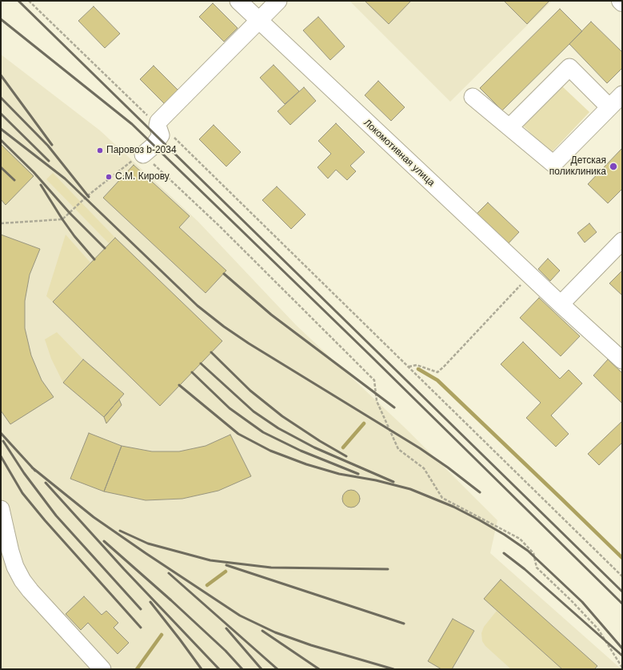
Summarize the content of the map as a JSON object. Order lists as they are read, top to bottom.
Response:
{
  "streets": {
    "street": ["Локомотивная улица"]
  },
  "places": ["Паровоз b-2034", "Детская поликлиника", "С.М. Кирову"]
}
